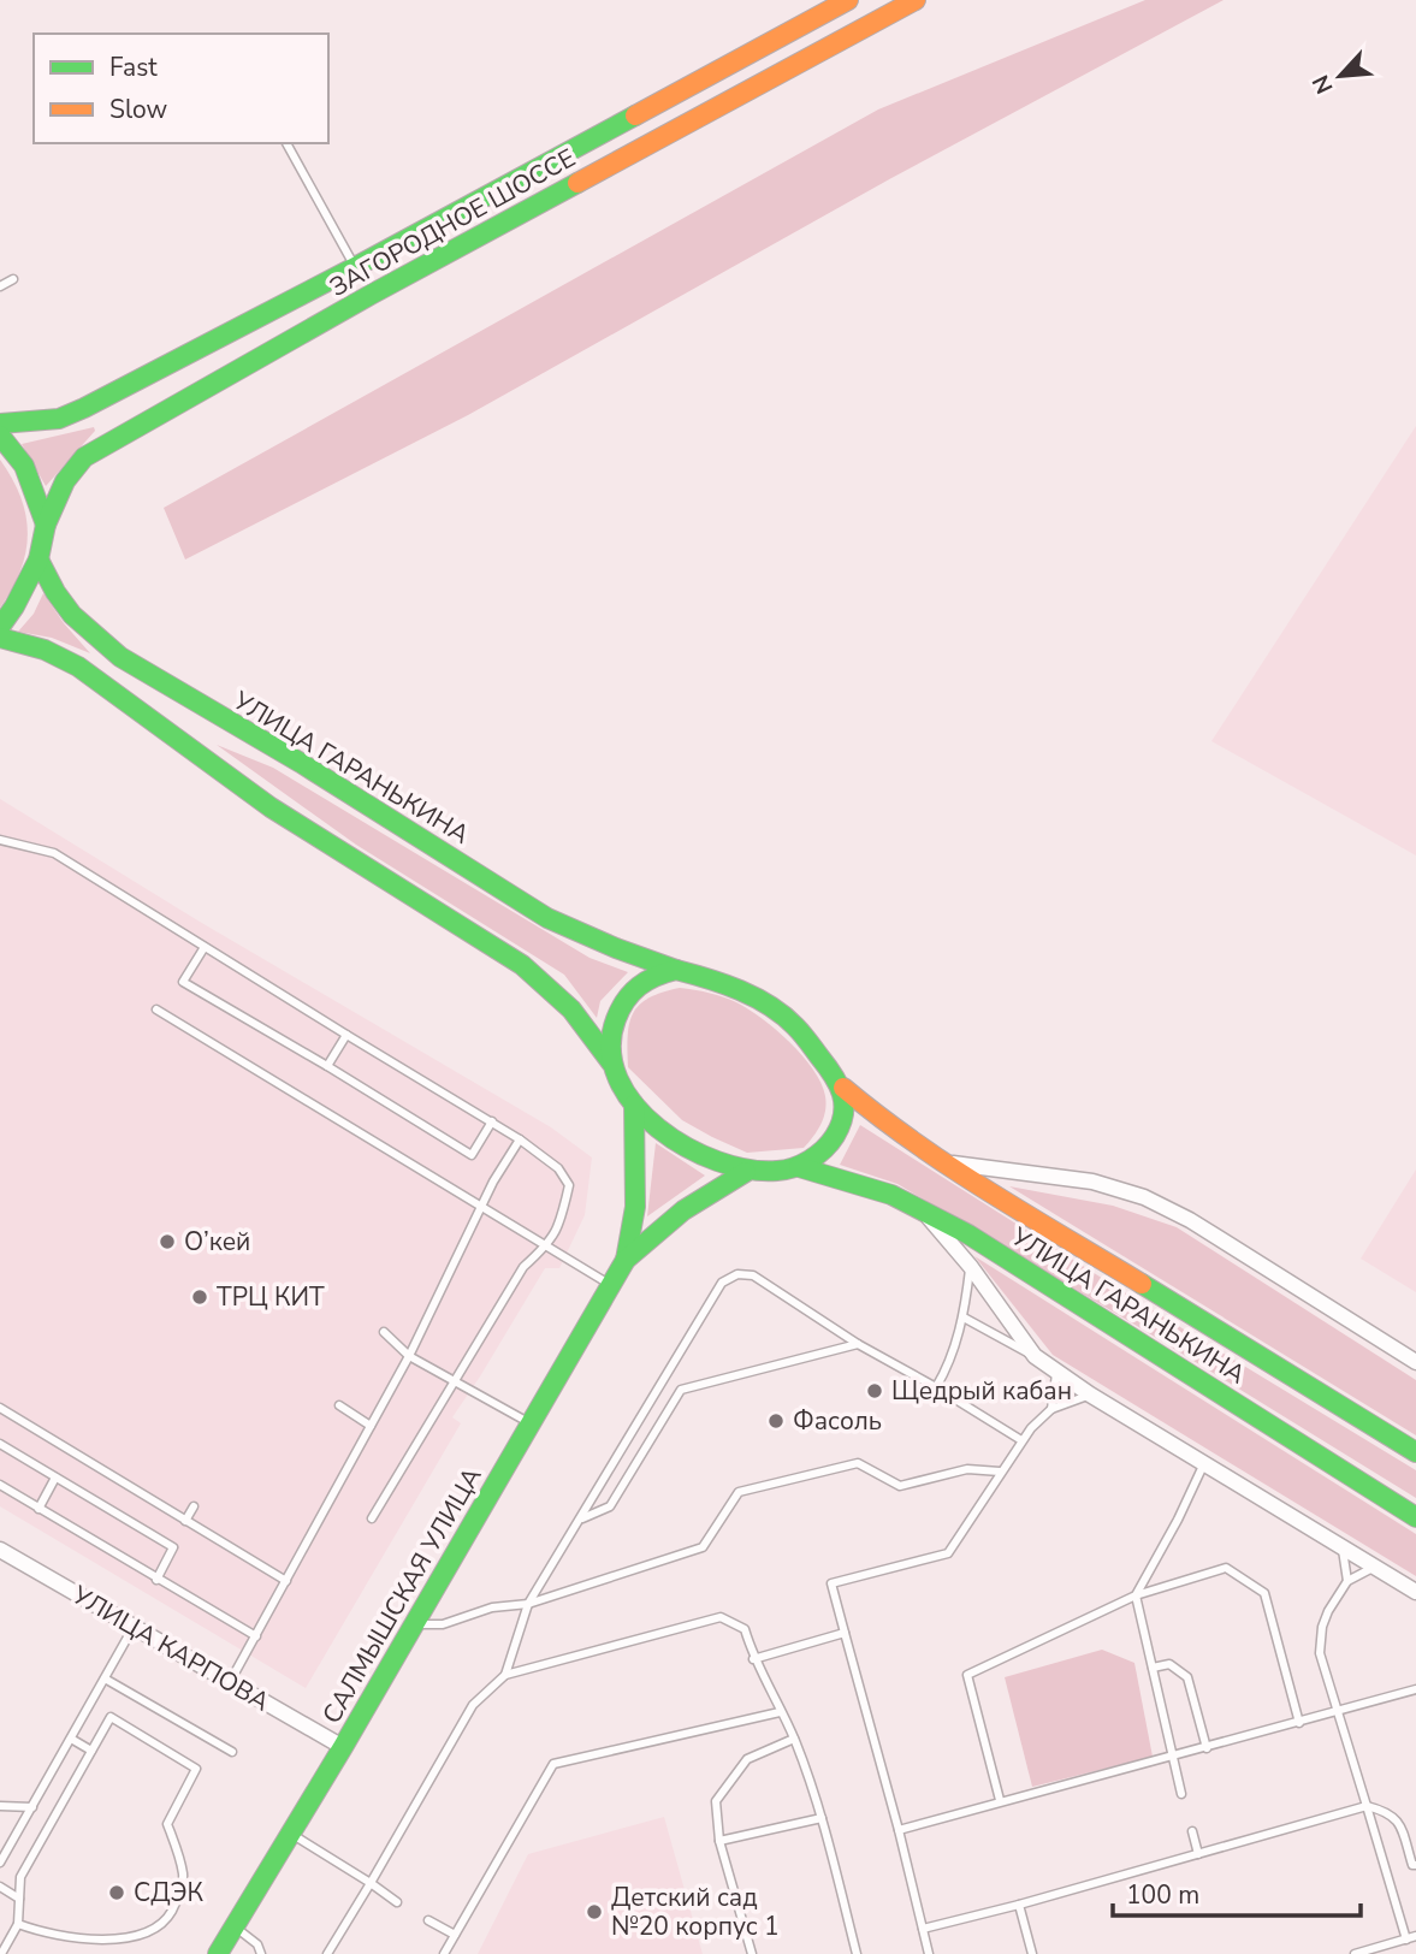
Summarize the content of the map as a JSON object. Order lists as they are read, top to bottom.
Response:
{
  "streets": {
    "main road": ["ЗАГОРОДНОЕ ШОССЕ", "УЛИЦА ГАРАНЬКИНА", "САЛМЫШСКАЯ УЛИЦА"],
    "street": ["УЛИЦА КАРПОВА"]
  },
  "crossings": [
    ["ЗАГОРОДНОЕ ШОССЕ", "УЛИЦА ГАРАНЬКИНА"],
    ["УЛИЦА ГАРАНЬКИНА", "САЛМЫШСКАЯ УЛИЦА"],
    ["САЛМЫШСКАЯ УЛИЦА", "УЛИЦА КАРПОВА"]
  ],
  "places": [
    "О’кей",
    "ТРЦ КИТ",
    "Щедрый кабан",
    "Фасоль",
    "СДЭК",
    "Детский сад №20 корпус 1"
  ],
  "legend": ["Fast", "Slow"],
  "scale_bar": "100 m",
  "north": "bottom left"
}
